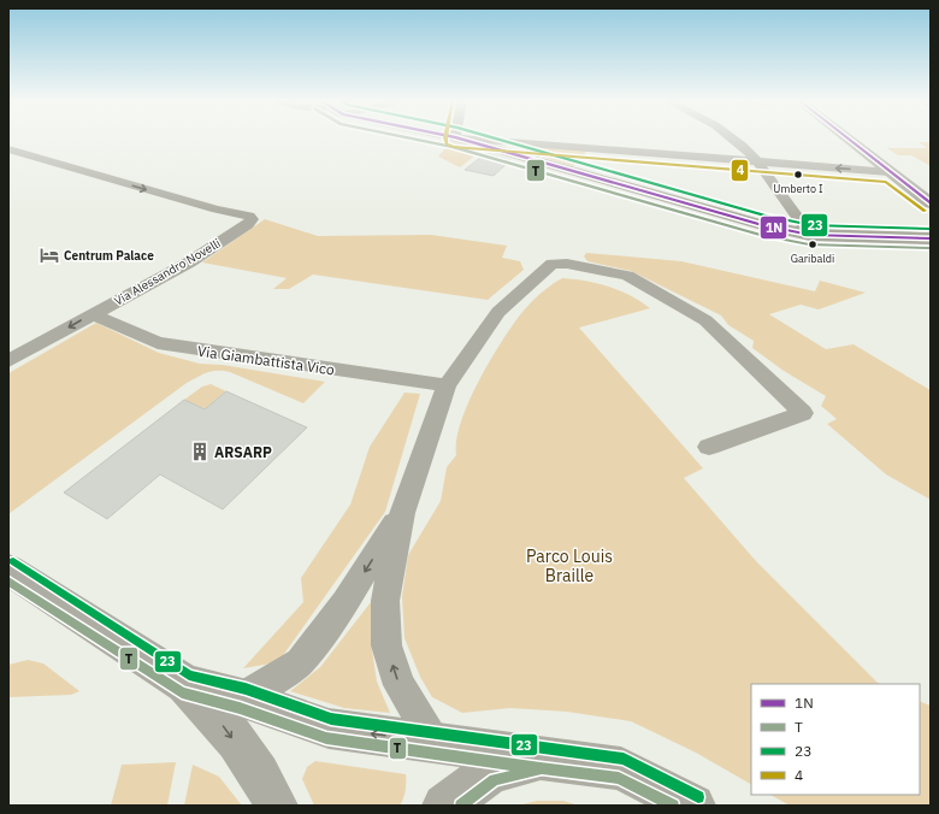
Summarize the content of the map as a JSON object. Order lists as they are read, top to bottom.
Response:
{
  "streets": {
    "street": ["Via Alessandro Novelli", "Via Giambattista Vico"]
  },
  "crossings": [
    ["Via Alessandro Novelli", "Via Giambattista Vico"]
  ],
  "parks": ["Parco Louis Braille"],
  "places": {
    "other": ["Umberto I", "Garibaldi"],
    "hotel": ["Centrum Palace"],
    "building": ["ARSARP"]
  },
  "lines": [
    "transit line 1N",
    "transit line T",
    "transit line 23",
    "transit line 4"
  ],
  "legend": [
    "1N",
    "T",
    "23",
    "4"
  ]
}
